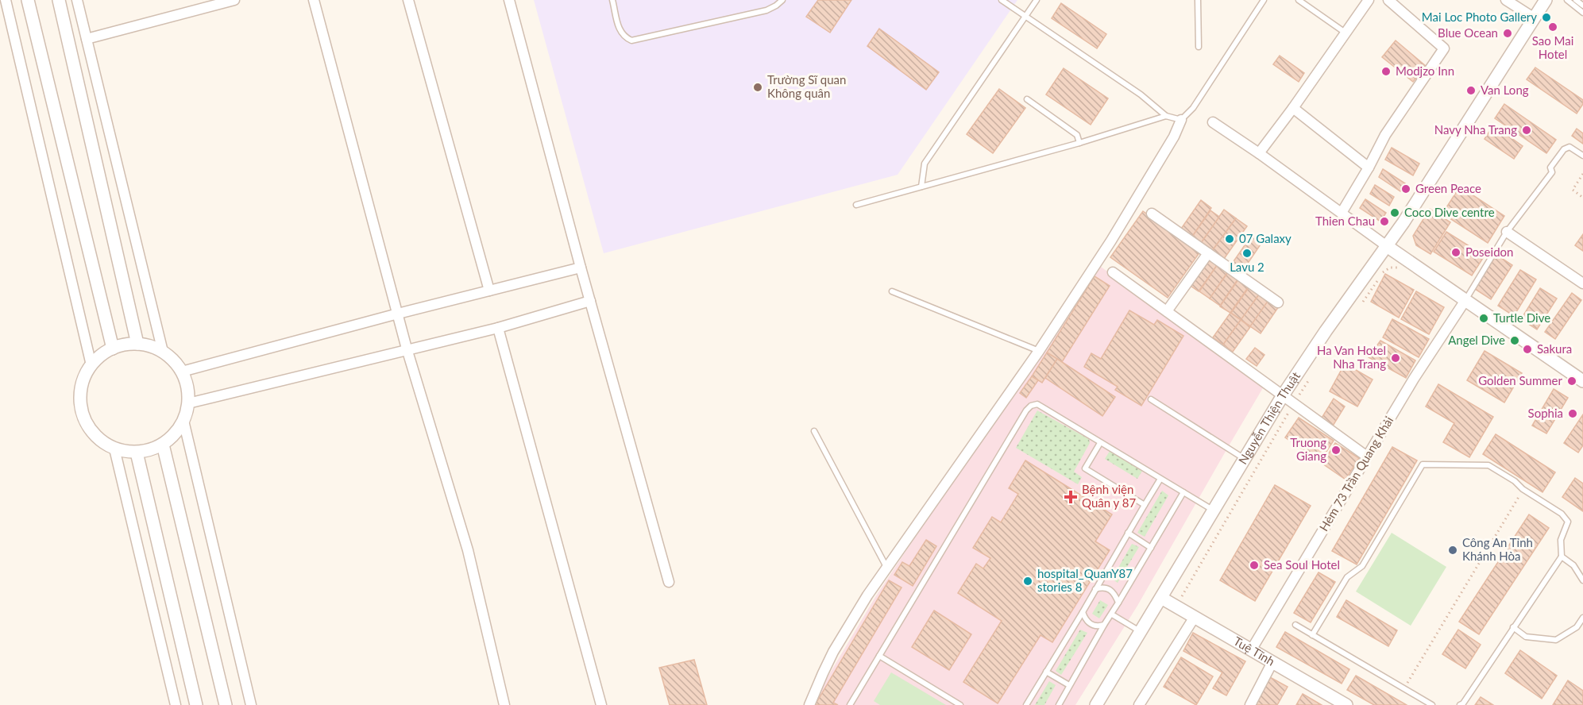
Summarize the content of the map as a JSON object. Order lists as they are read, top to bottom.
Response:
{
  "streets": {
    "street": ["Nguyễn Thiện Thuật", "Hẻm 73 Trần Quang Khải", "Tuệ Tĩnh"]
  },
  "crossings": [
    ["Nguyễn Thiện Thuật", "Tuệ Tĩnh"],
    ["Hẻm 73 Trần Quang Khải", "Tuệ Tĩnh"]
  ],
  "places": {
    "other": [
      "Mai Loc Photo Gallery",
      "Sao Mai Hotel",
      "Blue Ocean",
      "Modjzo Inn",
      "Trường Sĩ quan Không quân",
      "Van Long",
      "Navy Nha Trang",
      "Green Peace",
      "Coco Dive centre",
      "Thien Chau",
      "07 Galaxy",
      "Poseidon",
      "Lavu 2",
      "Turtle Dive",
      "Angel Dive",
      "Sakura",
      "Ha Van Hotel Nha Trang",
      "Golden Summer",
      "Sophia",
      "Truong Giang",
      "Công An Tỉnh Khánh Hòa",
      "Sea Soul Hotel",
      "hospital_QuanY87 stories 8"
    ],
    "health": ["Bệnh viện Quân y 87"]
  }
}
